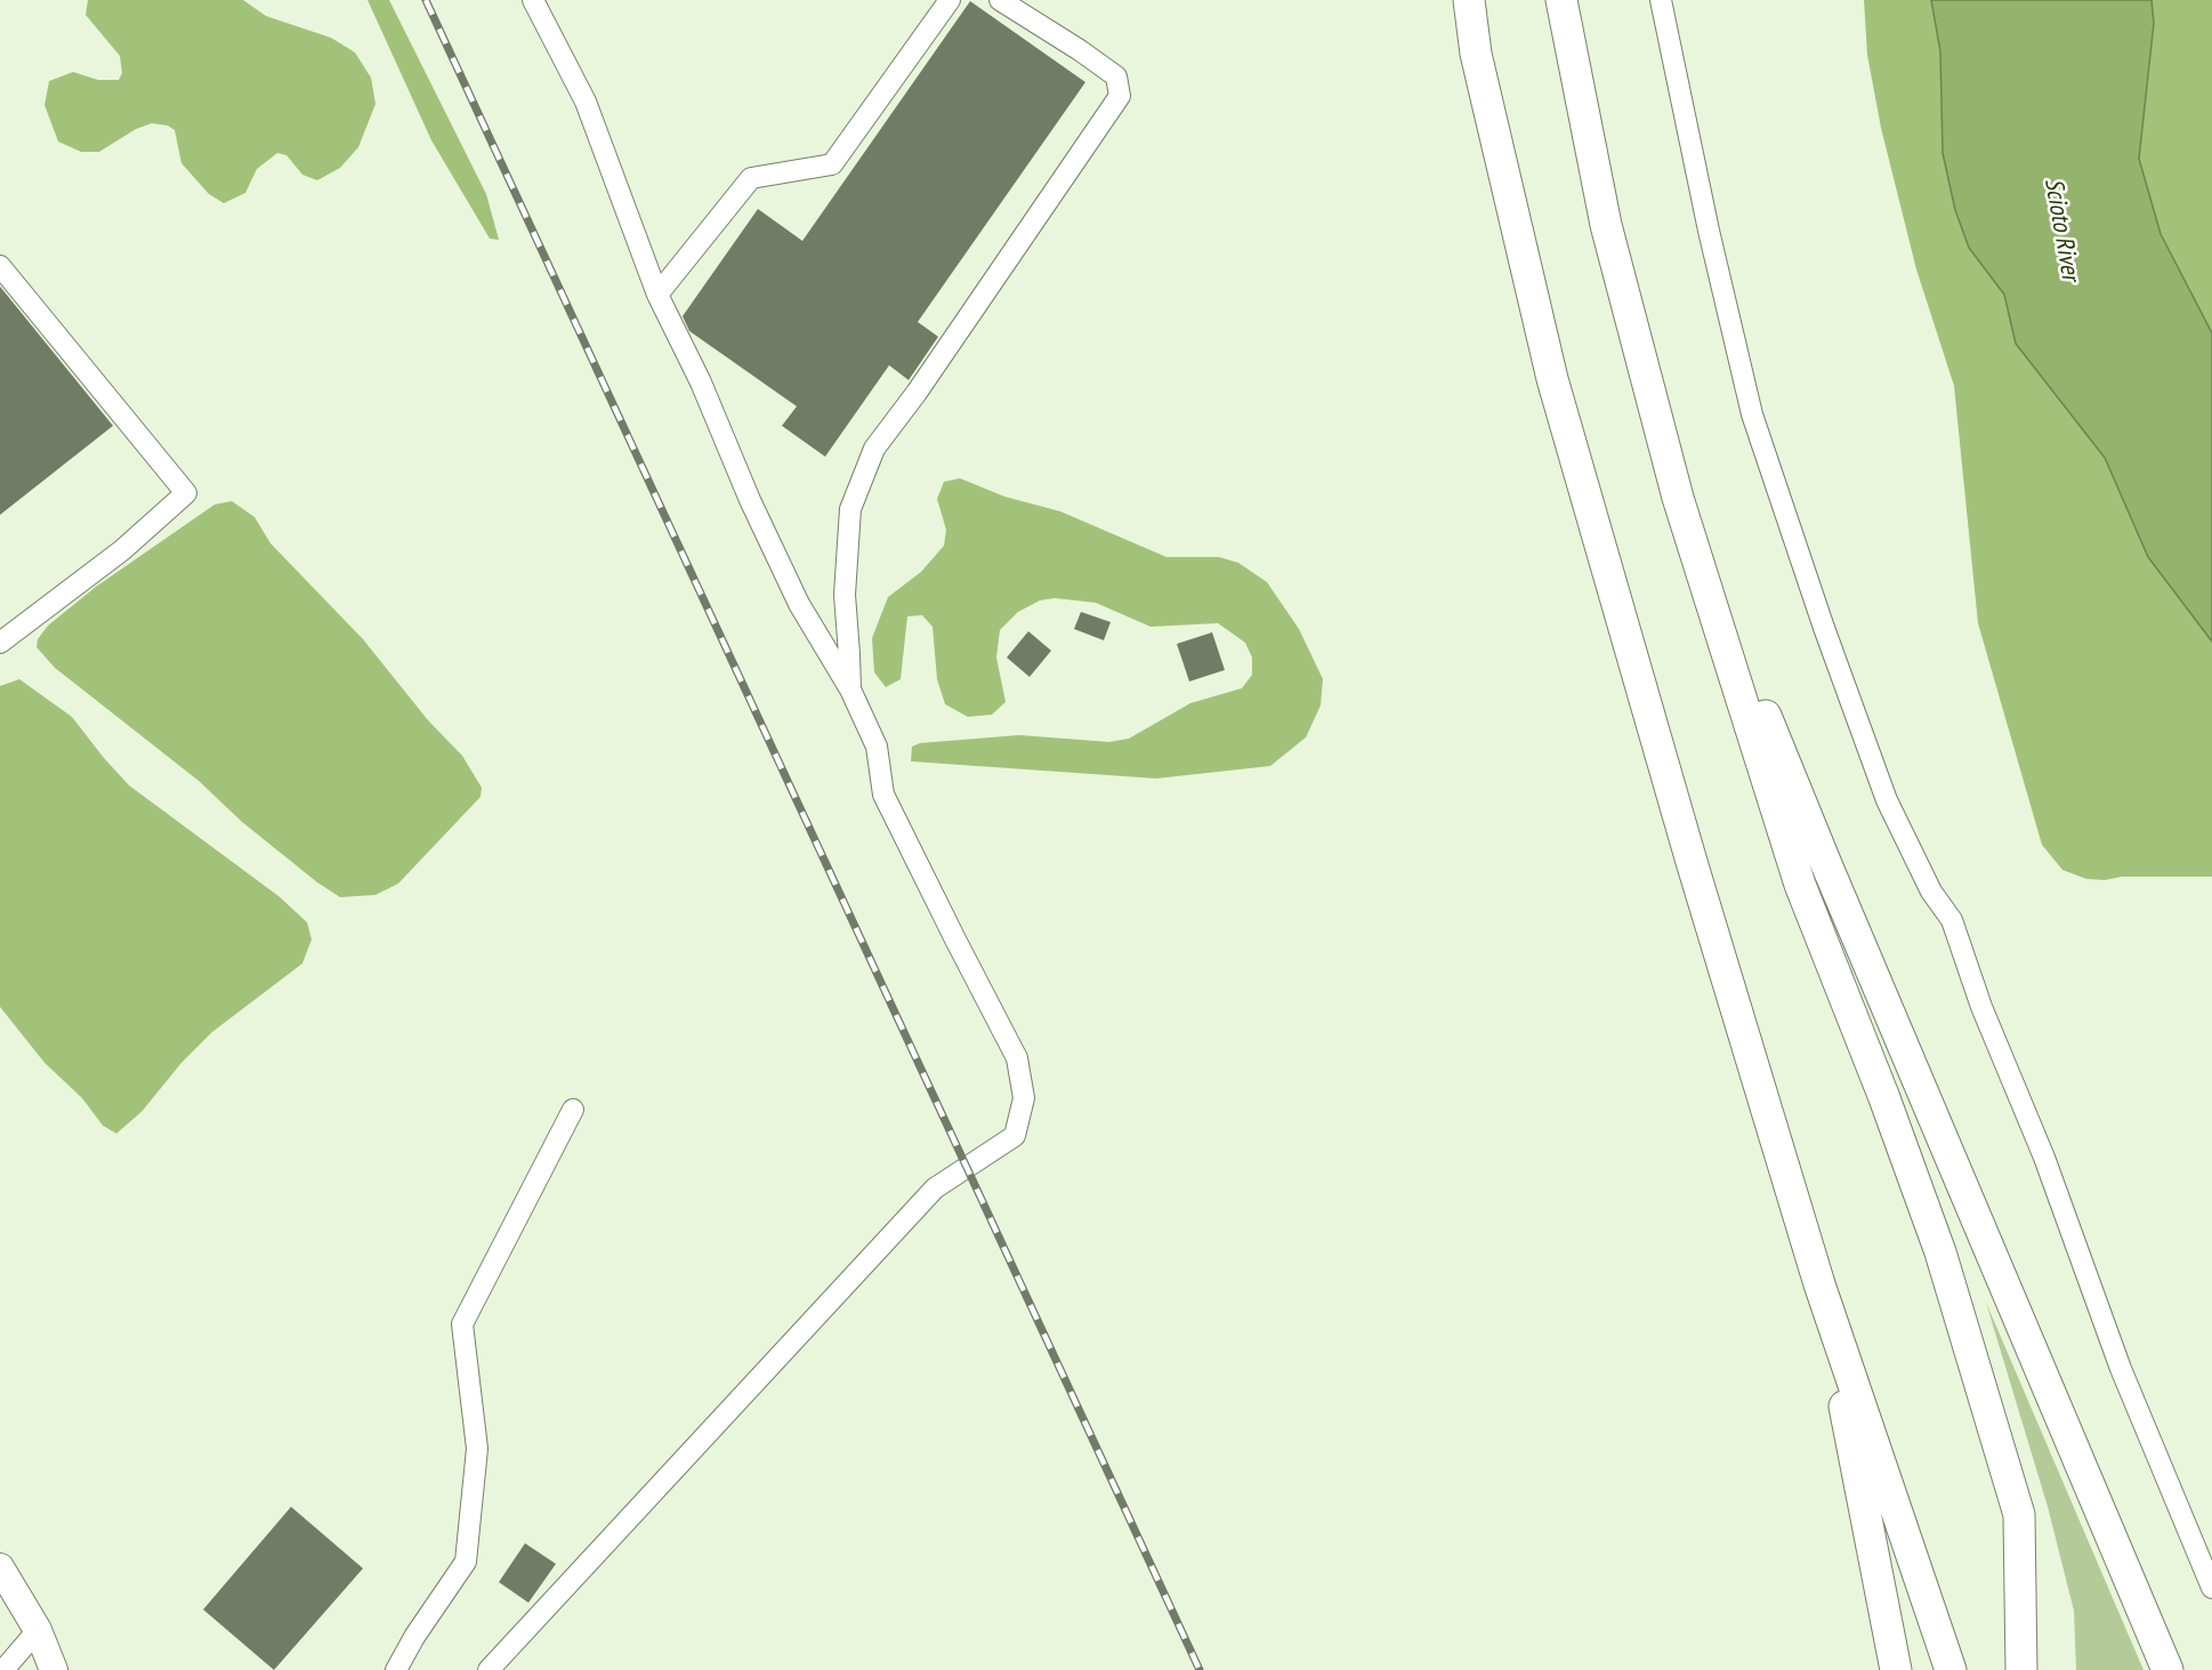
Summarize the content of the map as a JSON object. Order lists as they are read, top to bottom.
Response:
{
  "water": ["Scioto River"]
}
